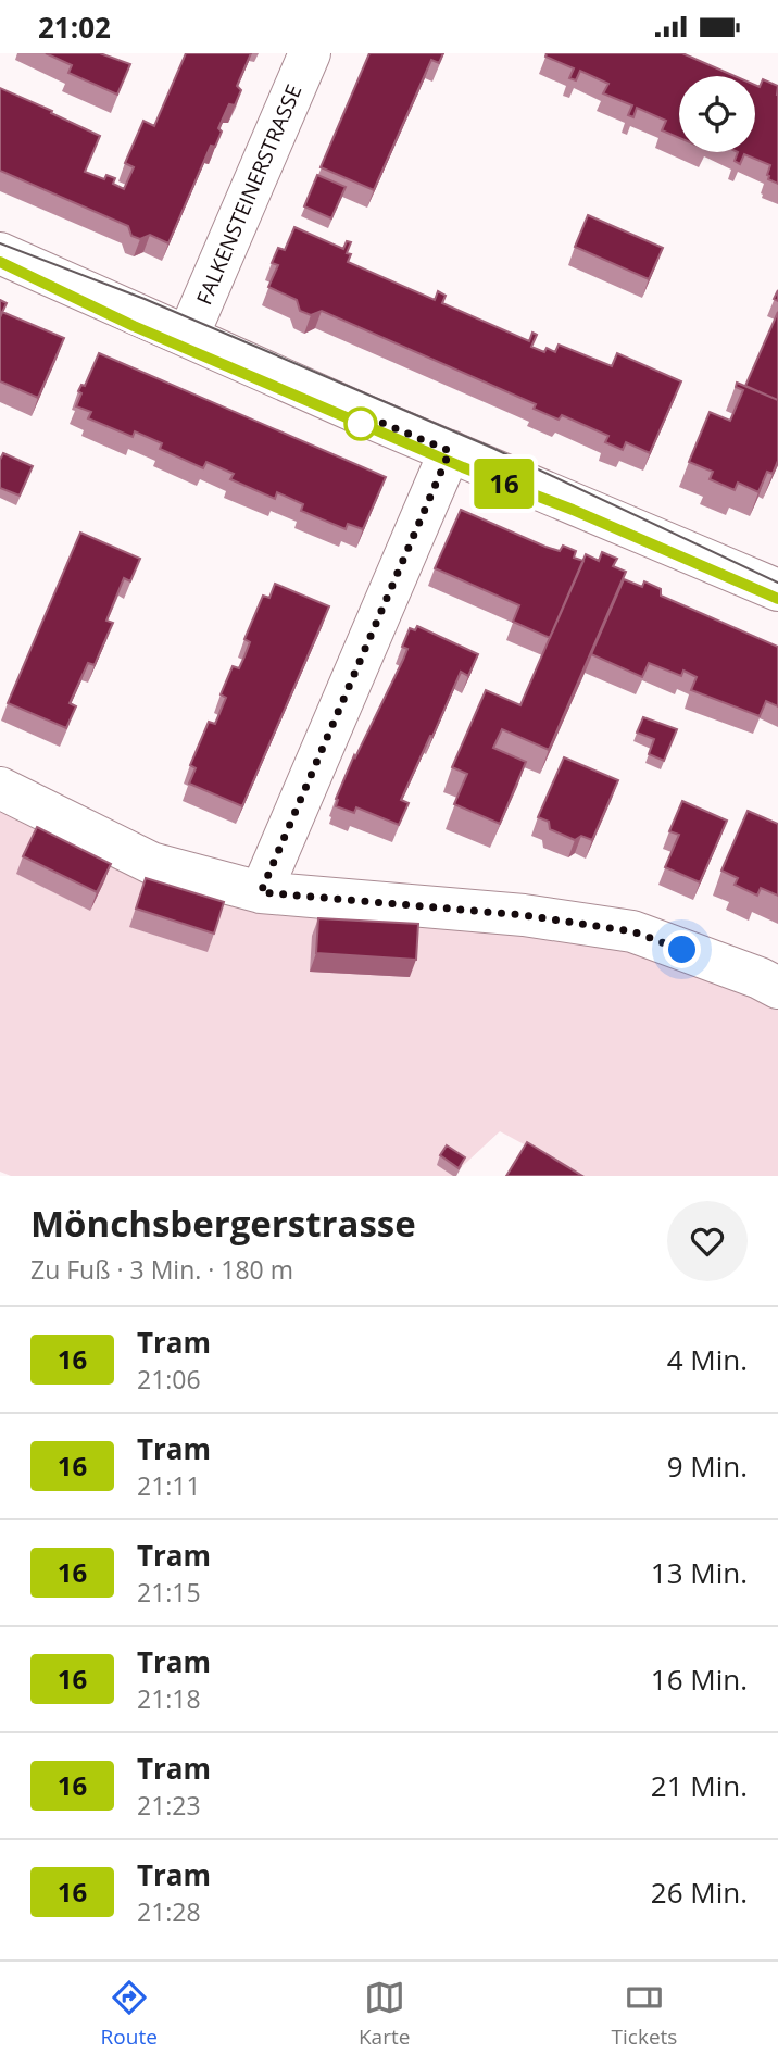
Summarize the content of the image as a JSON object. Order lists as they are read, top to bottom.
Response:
{
  "streets": {
    "street": ["FALKENSTEINERSTRASSE"]
  },
  "lines": ["tram line 16"],
  "page": {
    "status": "21:02",
    "on_map": "16",
    "heading": ["Mönchsbergerstrasse", "Zu Fuß · 3 Min. · 180 m"],
    "list": [
      {
        "mark": "16",
        "name": "Tram",
        "note": "21:06",
        "value": "4 Min."
      },
      {
        "mark": "16",
        "name": "Tram",
        "note": "21:11",
        "value": "9 Min."
      },
      {
        "mark": "16",
        "name": "Tram",
        "note": "21:15",
        "value": "13 Min."
      },
      {
        "mark": "16",
        "name": "Tram",
        "note": "21:18",
        "value": "16 Min."
      },
      {
        "mark": "16",
        "name": "Tram",
        "note": "21:23",
        "value": "21 Min."
      },
      {
        "mark": "16",
        "name": "Tram",
        "note": "21:28",
        "value": "26 Min."
      }
    ],
    "tabs": ["Route", "Karte", "Tickets"]
  }
}
